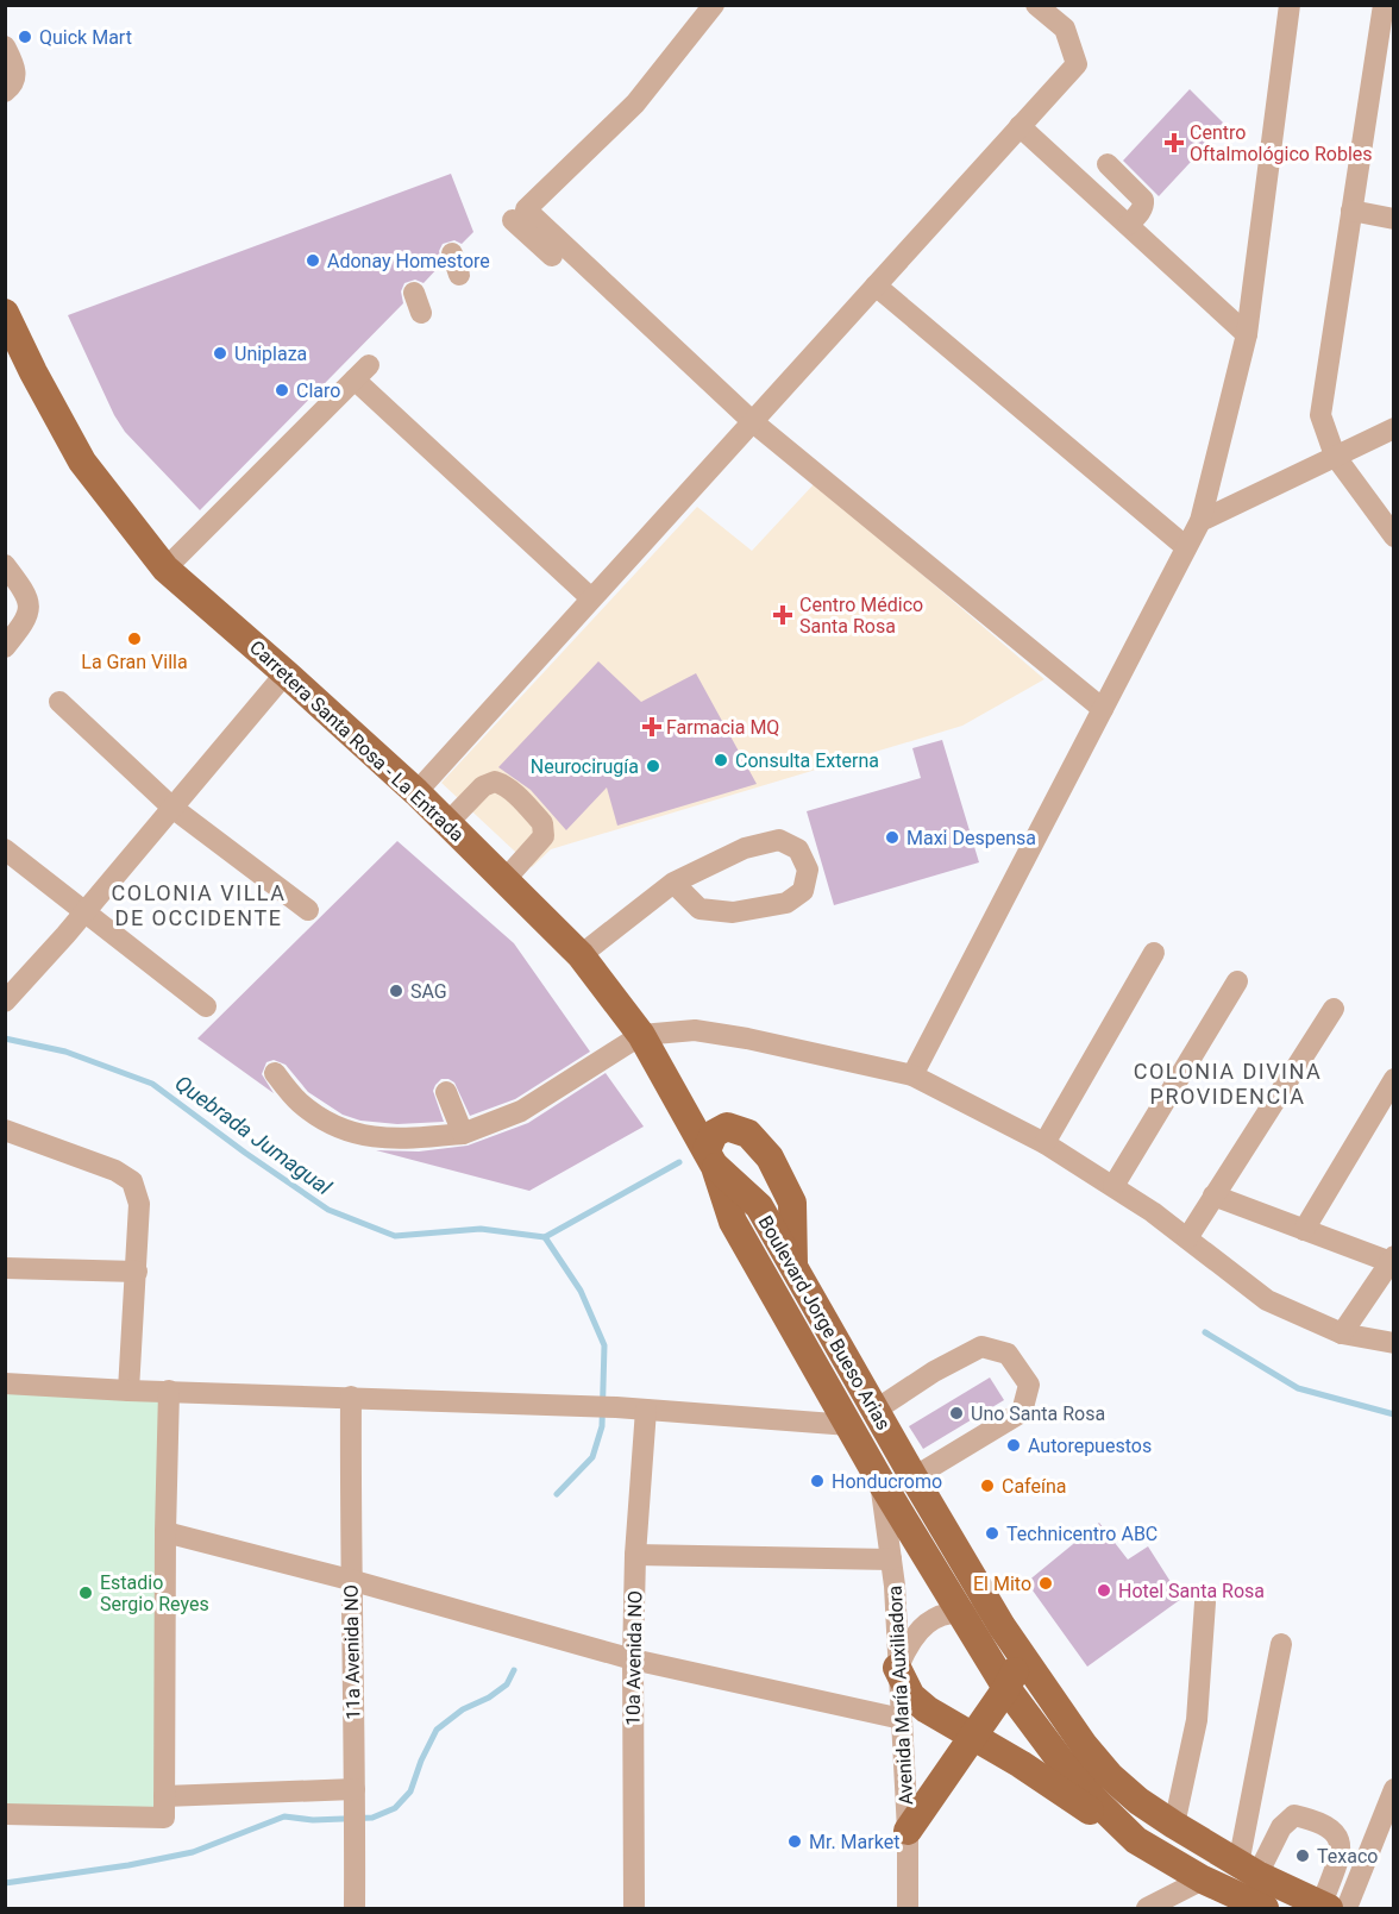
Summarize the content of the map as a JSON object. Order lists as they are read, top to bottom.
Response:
{
  "streets": {
    "main road": ["Carretera Santa Rosa - La Entrada", "Boulevard Jorge Bueso Arias"],
    "street": ["11a Avenida NO", "10a Avenida NO", "Avenida María Auxiliadora"]
  },
  "crossings": [
    ["Carretera Santa Rosa - La Entrada", "Boulevard Jorge Bueso Arias"],
    ["Boulevard Jorge Bueso Arias", "Avenida María Auxiliadora"]
  ],
  "districts": ["COLONIA VILLA DE OCCIDENTE", "COLONIA DIVINA PROVIDENCIA"],
  "water": ["Quebrada Jumagual"],
  "places": {
    "other": [
      "Quick Mart",
      "Adonay Homestore",
      "Uniplaza",
      "Claro",
      "La Gran Villa",
      "Consulta Externa",
      "Neurocirugía",
      "Maxi Despensa",
      "SAG",
      "Uno Santa Rosa",
      "Autorepuestos",
      "Honducromo",
      "Cafeína",
      "Technicentro ABC",
      "El Mito",
      "Hotel Santa Rosa",
      "Estadio Sergio Reyes",
      "Mr. Market",
      "Texaco"
    ],
    "health": ["Centro Oftalmológico Robles", "Centro Médico Santa Rosa", "Farmacia MQ"]
  }
}
